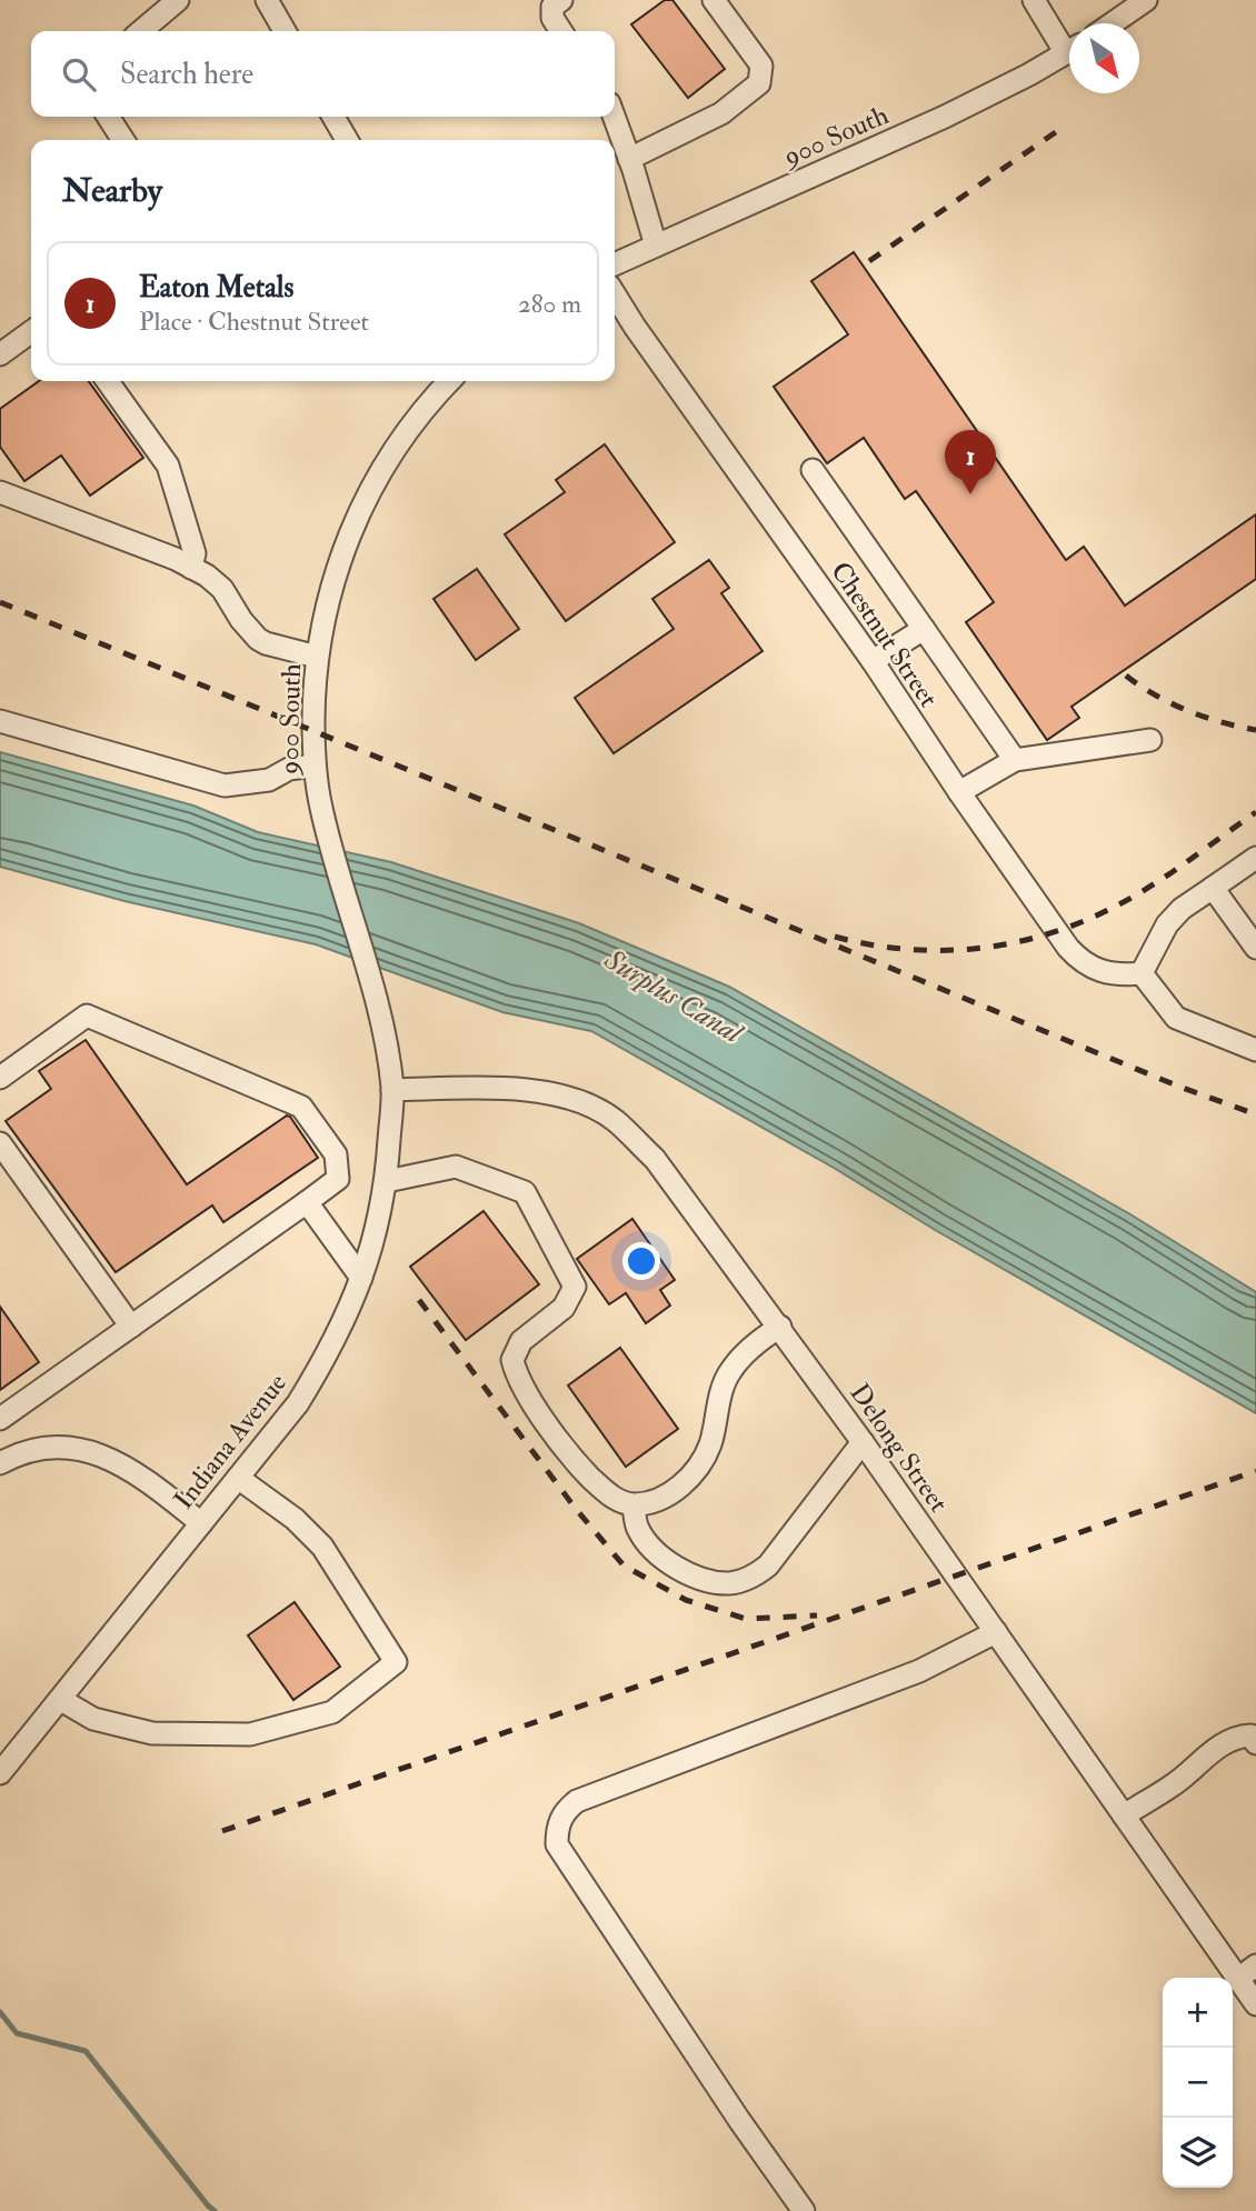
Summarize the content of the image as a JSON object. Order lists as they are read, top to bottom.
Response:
{
  "streets": {
    "street": [
      "900 South",
      "Chestnut Street",
      "Indiana Avenue",
      "Delong Street"
    ]
  },
  "crossings": [
    ["900 South", "Indiana Avenue"],
    ["900 South", "Delong Street"],
    ["Indiana Avenue", "Delong Street"]
  ],
  "water": ["Surplus Canal"],
  "north": "bottom right",
  "page": {
    "search": "Search here",
    "heading": "Nearby",
    "list": [
      {
        "mark": "1",
        "name": "Eaton Metals",
        "note": "Place · Chestnut Street",
        "value": "280 m"
      }
    ],
    "pins": "1",
    "map_buttons": ["+", "−"]
  }
}
